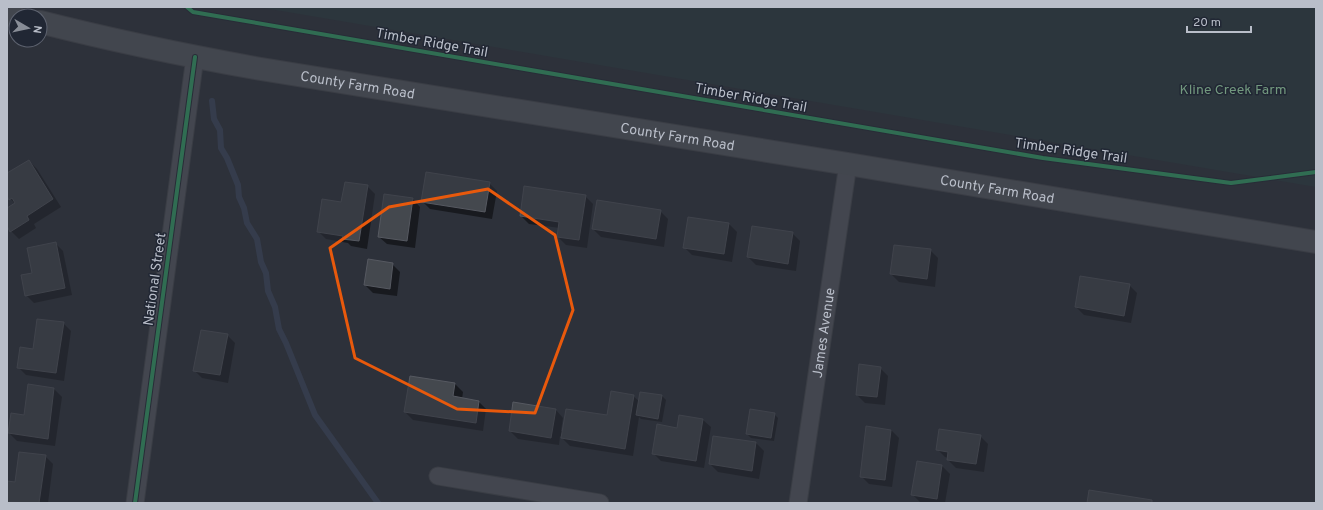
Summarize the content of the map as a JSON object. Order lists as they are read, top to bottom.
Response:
{
  "streets": {
    "main road": ["County Farm Road"],
    "street": ["National Street", "James Avenue"],
    "cycle path": ["Timber Ridge Trail"]
  },
  "crossings": [
    ["County Farm Road", "National Street"],
    ["County Farm Road", "James Avenue"]
  ],
  "parks": ["Kline Creek Farm"],
  "scale_bar": "20 m",
  "north": "right"
}
